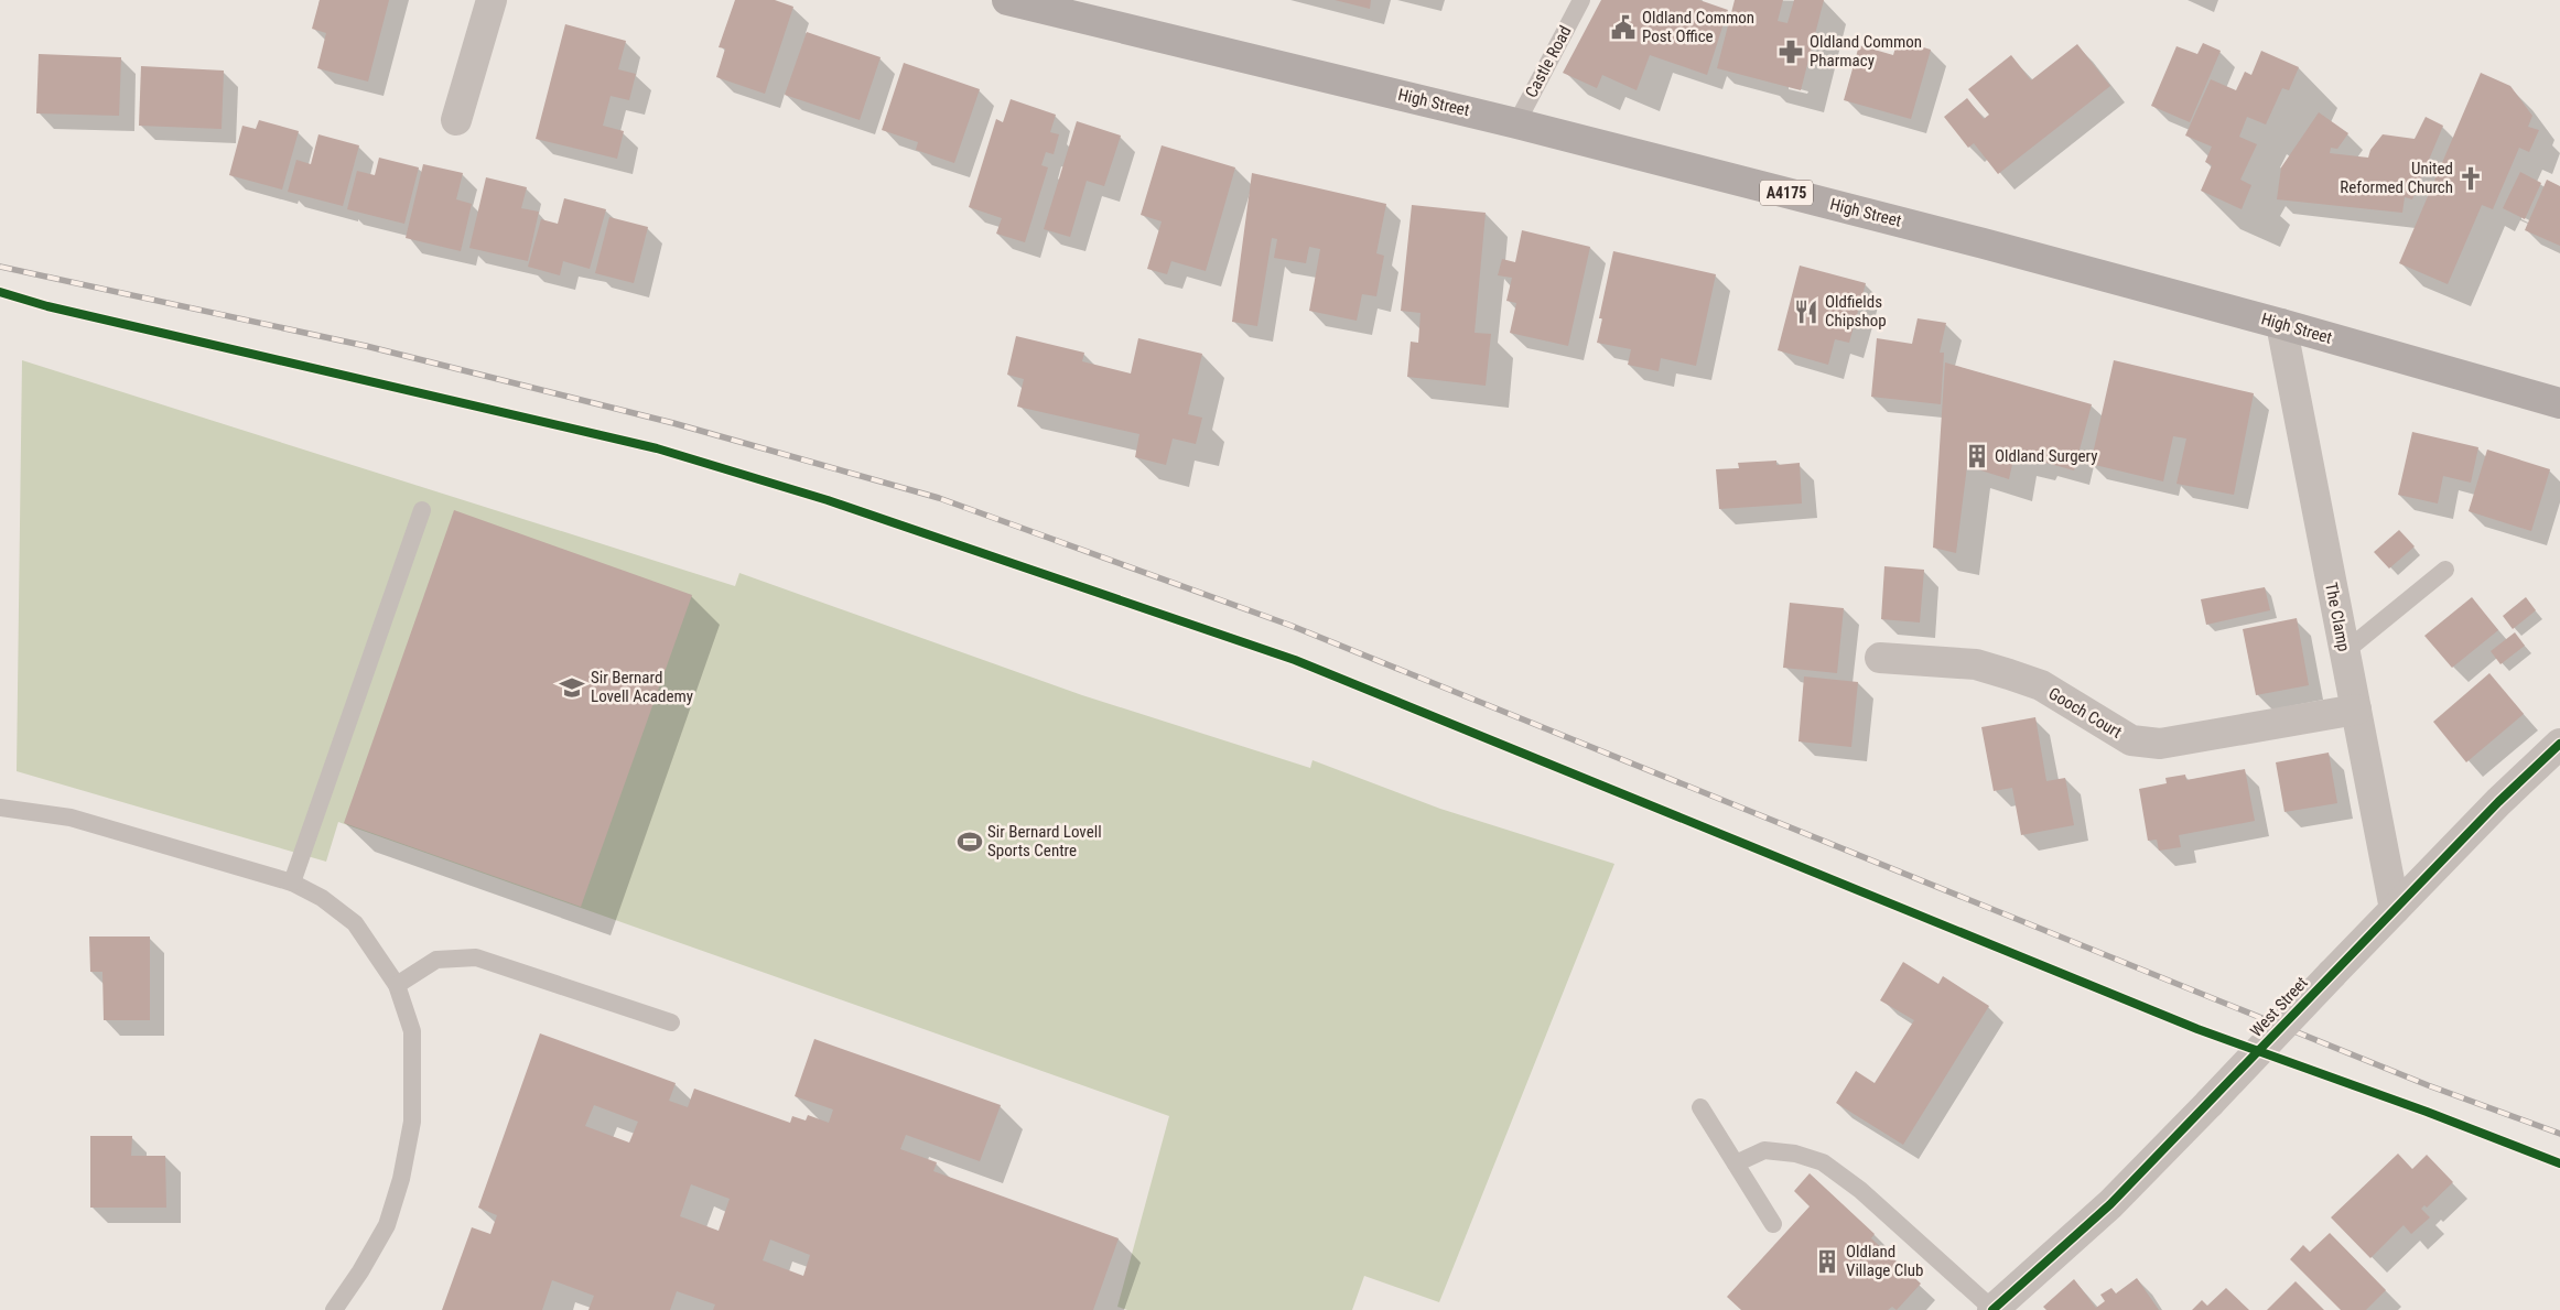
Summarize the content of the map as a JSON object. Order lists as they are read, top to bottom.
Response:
{
  "streets": {
    "main road": ["High Street", "A4175"],
    "street": ["The Clamp", "Gooch Court", "West Street"],
    "lane": ["Castle Road"]
  },
  "crossings": [
    ["Castle Road", "High Street"],
    ["High Street", "The Clamp"],
    ["The Clamp", "Gooch Court"],
    ["The Clamp", "West Street"]
  ],
  "places": {
    "public building": ["Oldland Common Post Office"],
    "pharmacy": ["Oldland Common Pharmacy"],
    "church": ["United Reformed Church"],
    "restaurant": ["Oldfields Chipshop"],
    "building": ["Oldland Surgery", "Oldland Village Club"],
    "school or university": ["Sir Bernard Lovell Academy"],
    "sports": ["Sir Bernard Lovell Sports Centre"]
  }
}
